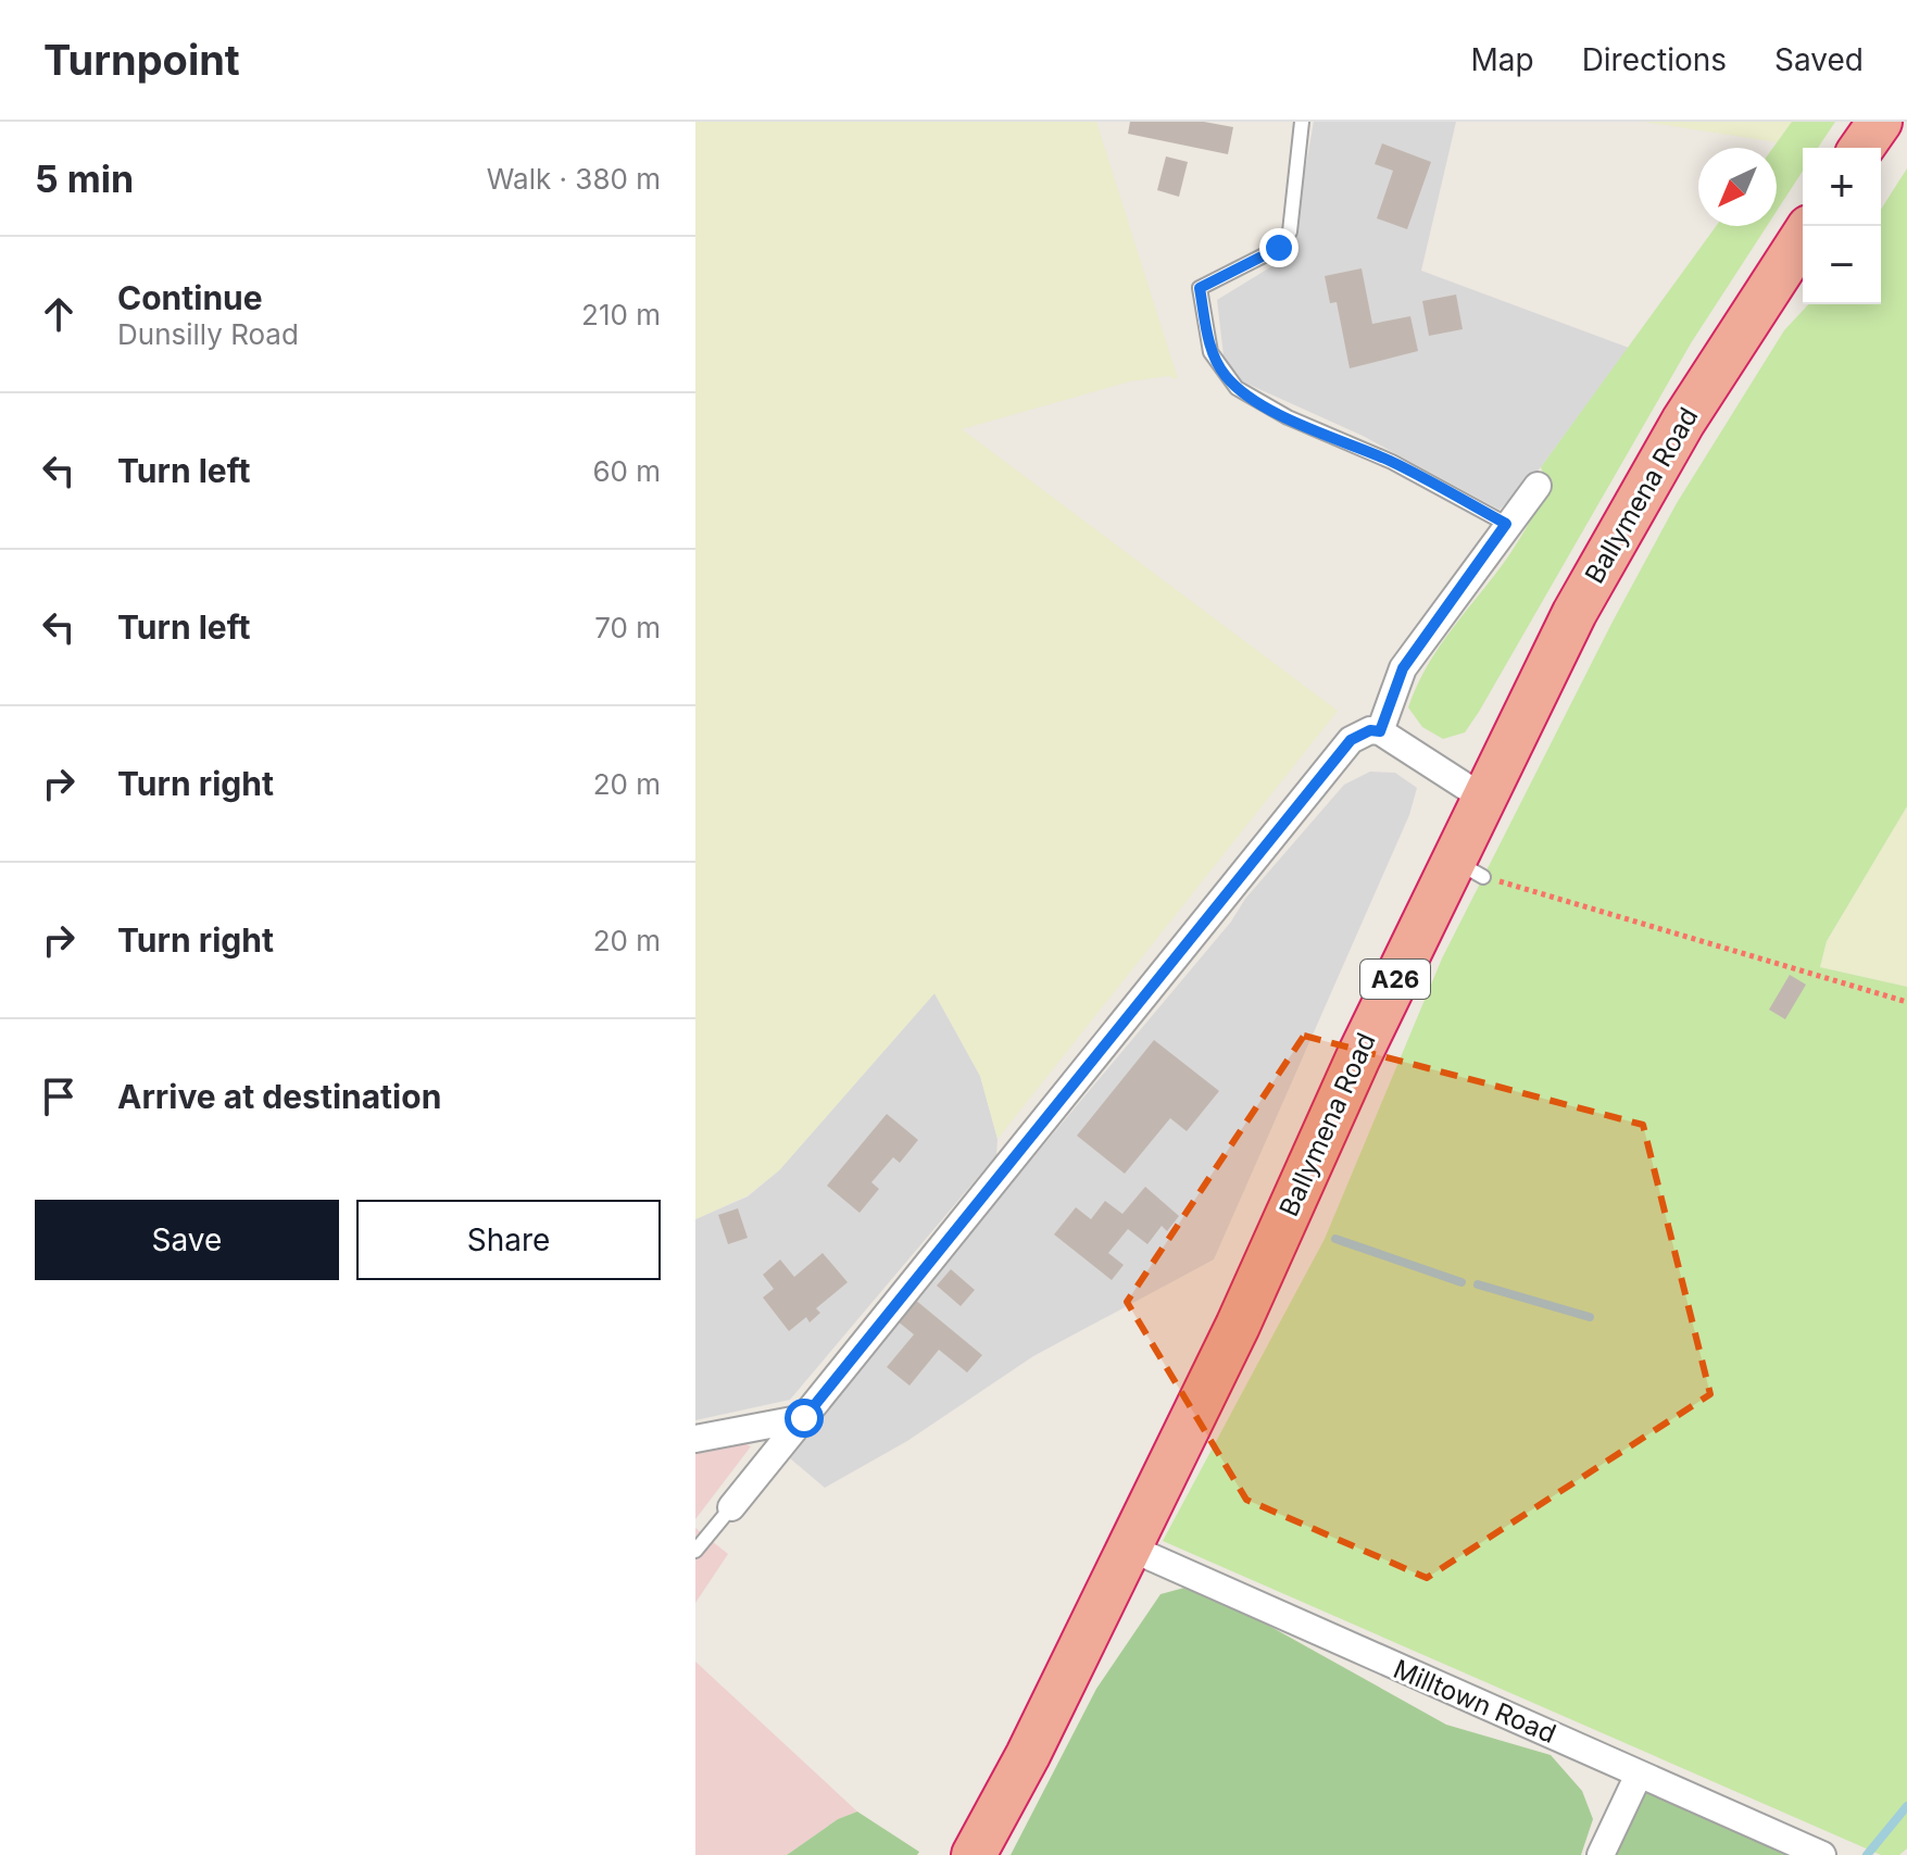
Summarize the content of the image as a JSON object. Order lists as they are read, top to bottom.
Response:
{
  "streets": {
    "highway": ["Ballymena Road", "A26"],
    "street": ["Milltown Road"]
  },
  "crossings": [
    ["Ballymena Road", "Milltown Road"]
  ],
  "north": "bottom left",
  "page": {
    "header": "Turnpoint",
    "nav": ["Map", "Directions", "Saved"],
    "heading": ["5 min", "Walk · 380 m"],
    "map_buttons": ["+", "−"],
    "list": [
      ["Continue", "Dunsilly Road", "210 m"],
      ["Turn left", "60 m"],
      ["Turn left", "70 m"],
      ["Turn right", "20 m"],
      ["Turn right", "20 m"],
      "Arrive at destination"
    ],
    "buttons": ["Save", "Share"]
  }
}
